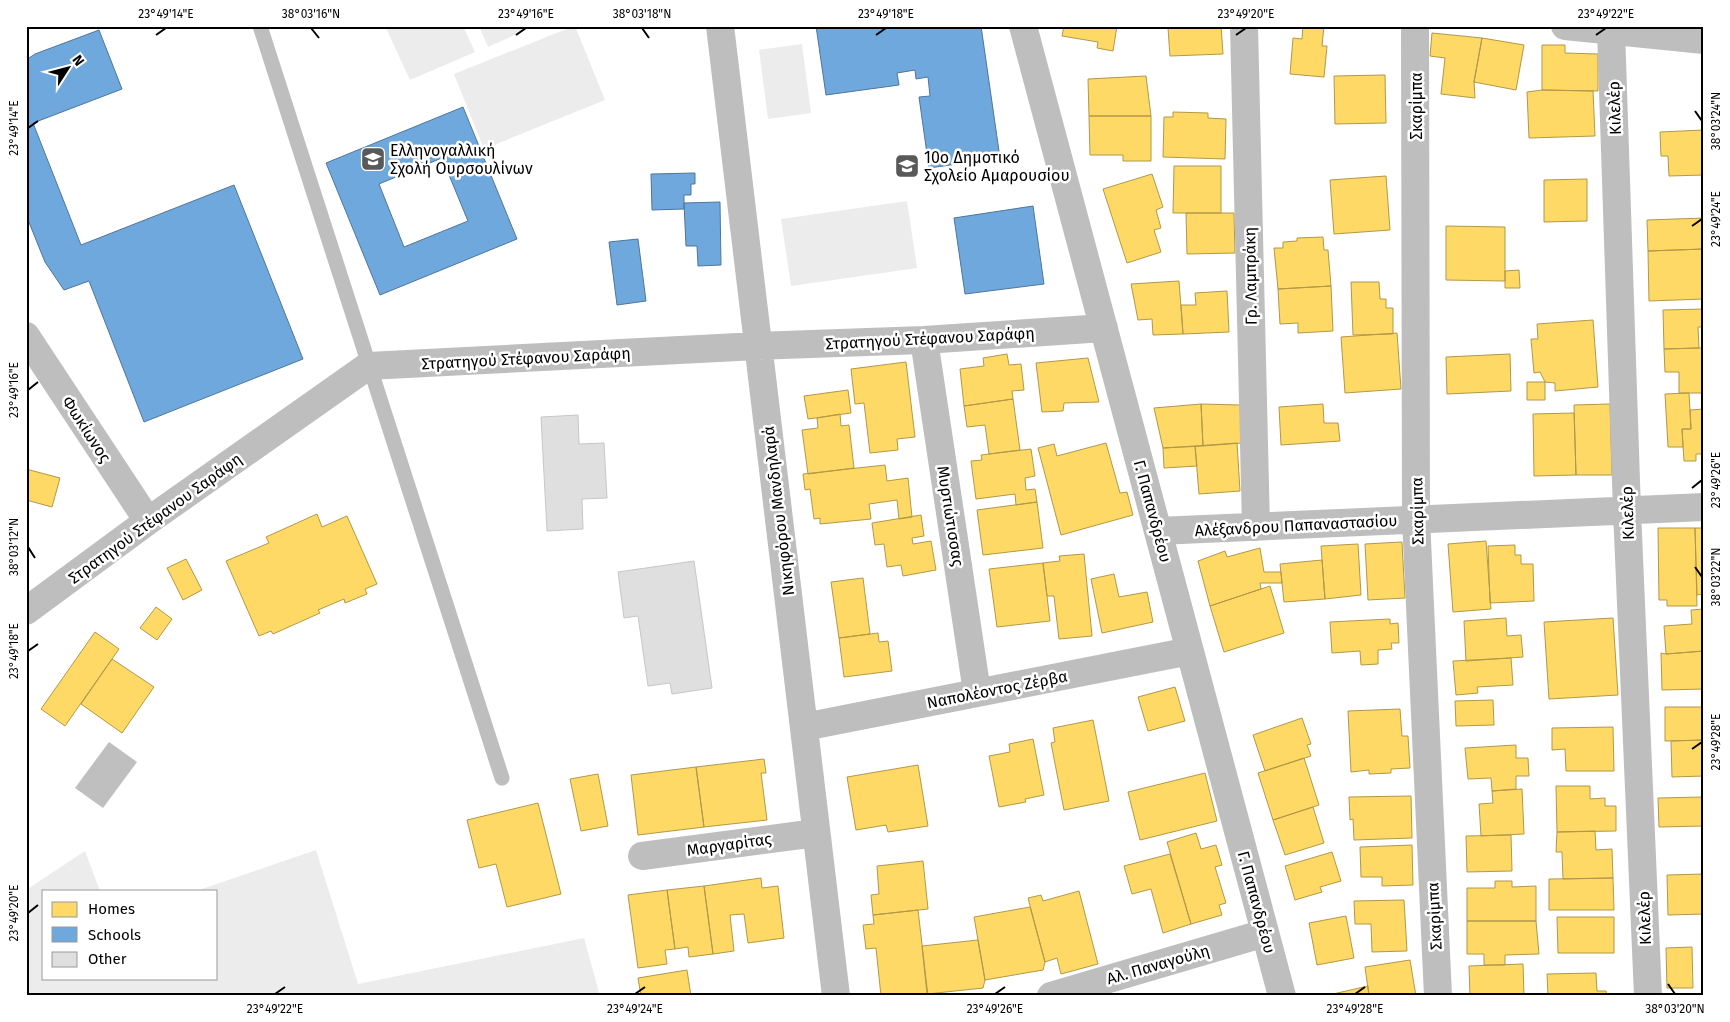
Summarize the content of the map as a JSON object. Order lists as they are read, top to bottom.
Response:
{
  "streets": {
    "street": [
      "Σκαρίμπα",
      "Κιλελέρ",
      "Γρ. Λαμπράκη",
      "Στρατηγού Στέφανου Σαράφη",
      "Φωκίωνος",
      "Νικηφόρου Μανδηλαρά",
      "Γ. Παπανδρέου",
      "Μυρτιώτισσας",
      "Αλέξανδρου Παπαναστασίου",
      "Ναπολέοντος Ζέρβα",
      "Μαργαρίτας",
      "Αλ. Παναγούλη"
    ]
  },
  "crossings": [
    ["Σκαρίμπα", "Αλέξανδρου Παπαναστασίου"],
    ["Κιλελέρ", "Αλέξανδρου Παπαναστασίου"],
    ["Γρ. Λαμπράκη", "Αλέξανδρου Παπαναστασίου"],
    ["Στρατηγού Στέφανου Σαράφη", "Φωκίωνος"],
    ["Στρατηγού Στέφανου Σαράφη", "Νικηφόρου Μανδηλαρά"],
    ["Στρατηγού Στέφανου Σαράφη", "Γ. Παπανδρέου"],
    ["Στρατηγού Στέφανου Σαράφη", "Μυρτιώτισσας"],
    ["Νικηφόρου Μανδηλαρά", "Ναπολέοντος Ζέρβα"],
    ["Νικηφόρου Μανδηλαρά", "Μαργαρίτας"],
    ["Γ. Παπανδρέου", "Αλέξανδρου Παπαναστασίου"],
    ["Γ. Παπανδρέου", "Ναπολέοντος Ζέρβα"],
    ["Γ. Παπανδρέου", "Αλ. Παναγούλη"],
    ["Μυρτιώτισσας", "Ναπολέοντος Ζέρβα"]
  ],
  "places": {
    "school or university": ["Ελληνογαλλική Σχολή Ουρσουλίνων", "10ο Δημοτικό Σχολείο Αμαρουσίου"]
  },
  "legend": ["Homes", "Schools", "Other"],
  "north": "top right",
  "coordinates": [
    "23°49'14\"E",
    "38°03'16\"N",
    "23°49'16\"E",
    "38°03'18\"N",
    "23°49'18\"E",
    "23°49'20\"E",
    "23°49'22\"E",
    "38°03'24\"N",
    "23°49'24\"E",
    "23°49'26\"E",
    "38°03'12\"N",
    "38°03'22\"N",
    "23°49'28\"E",
    "38°03'20\"N"
  ]
}
